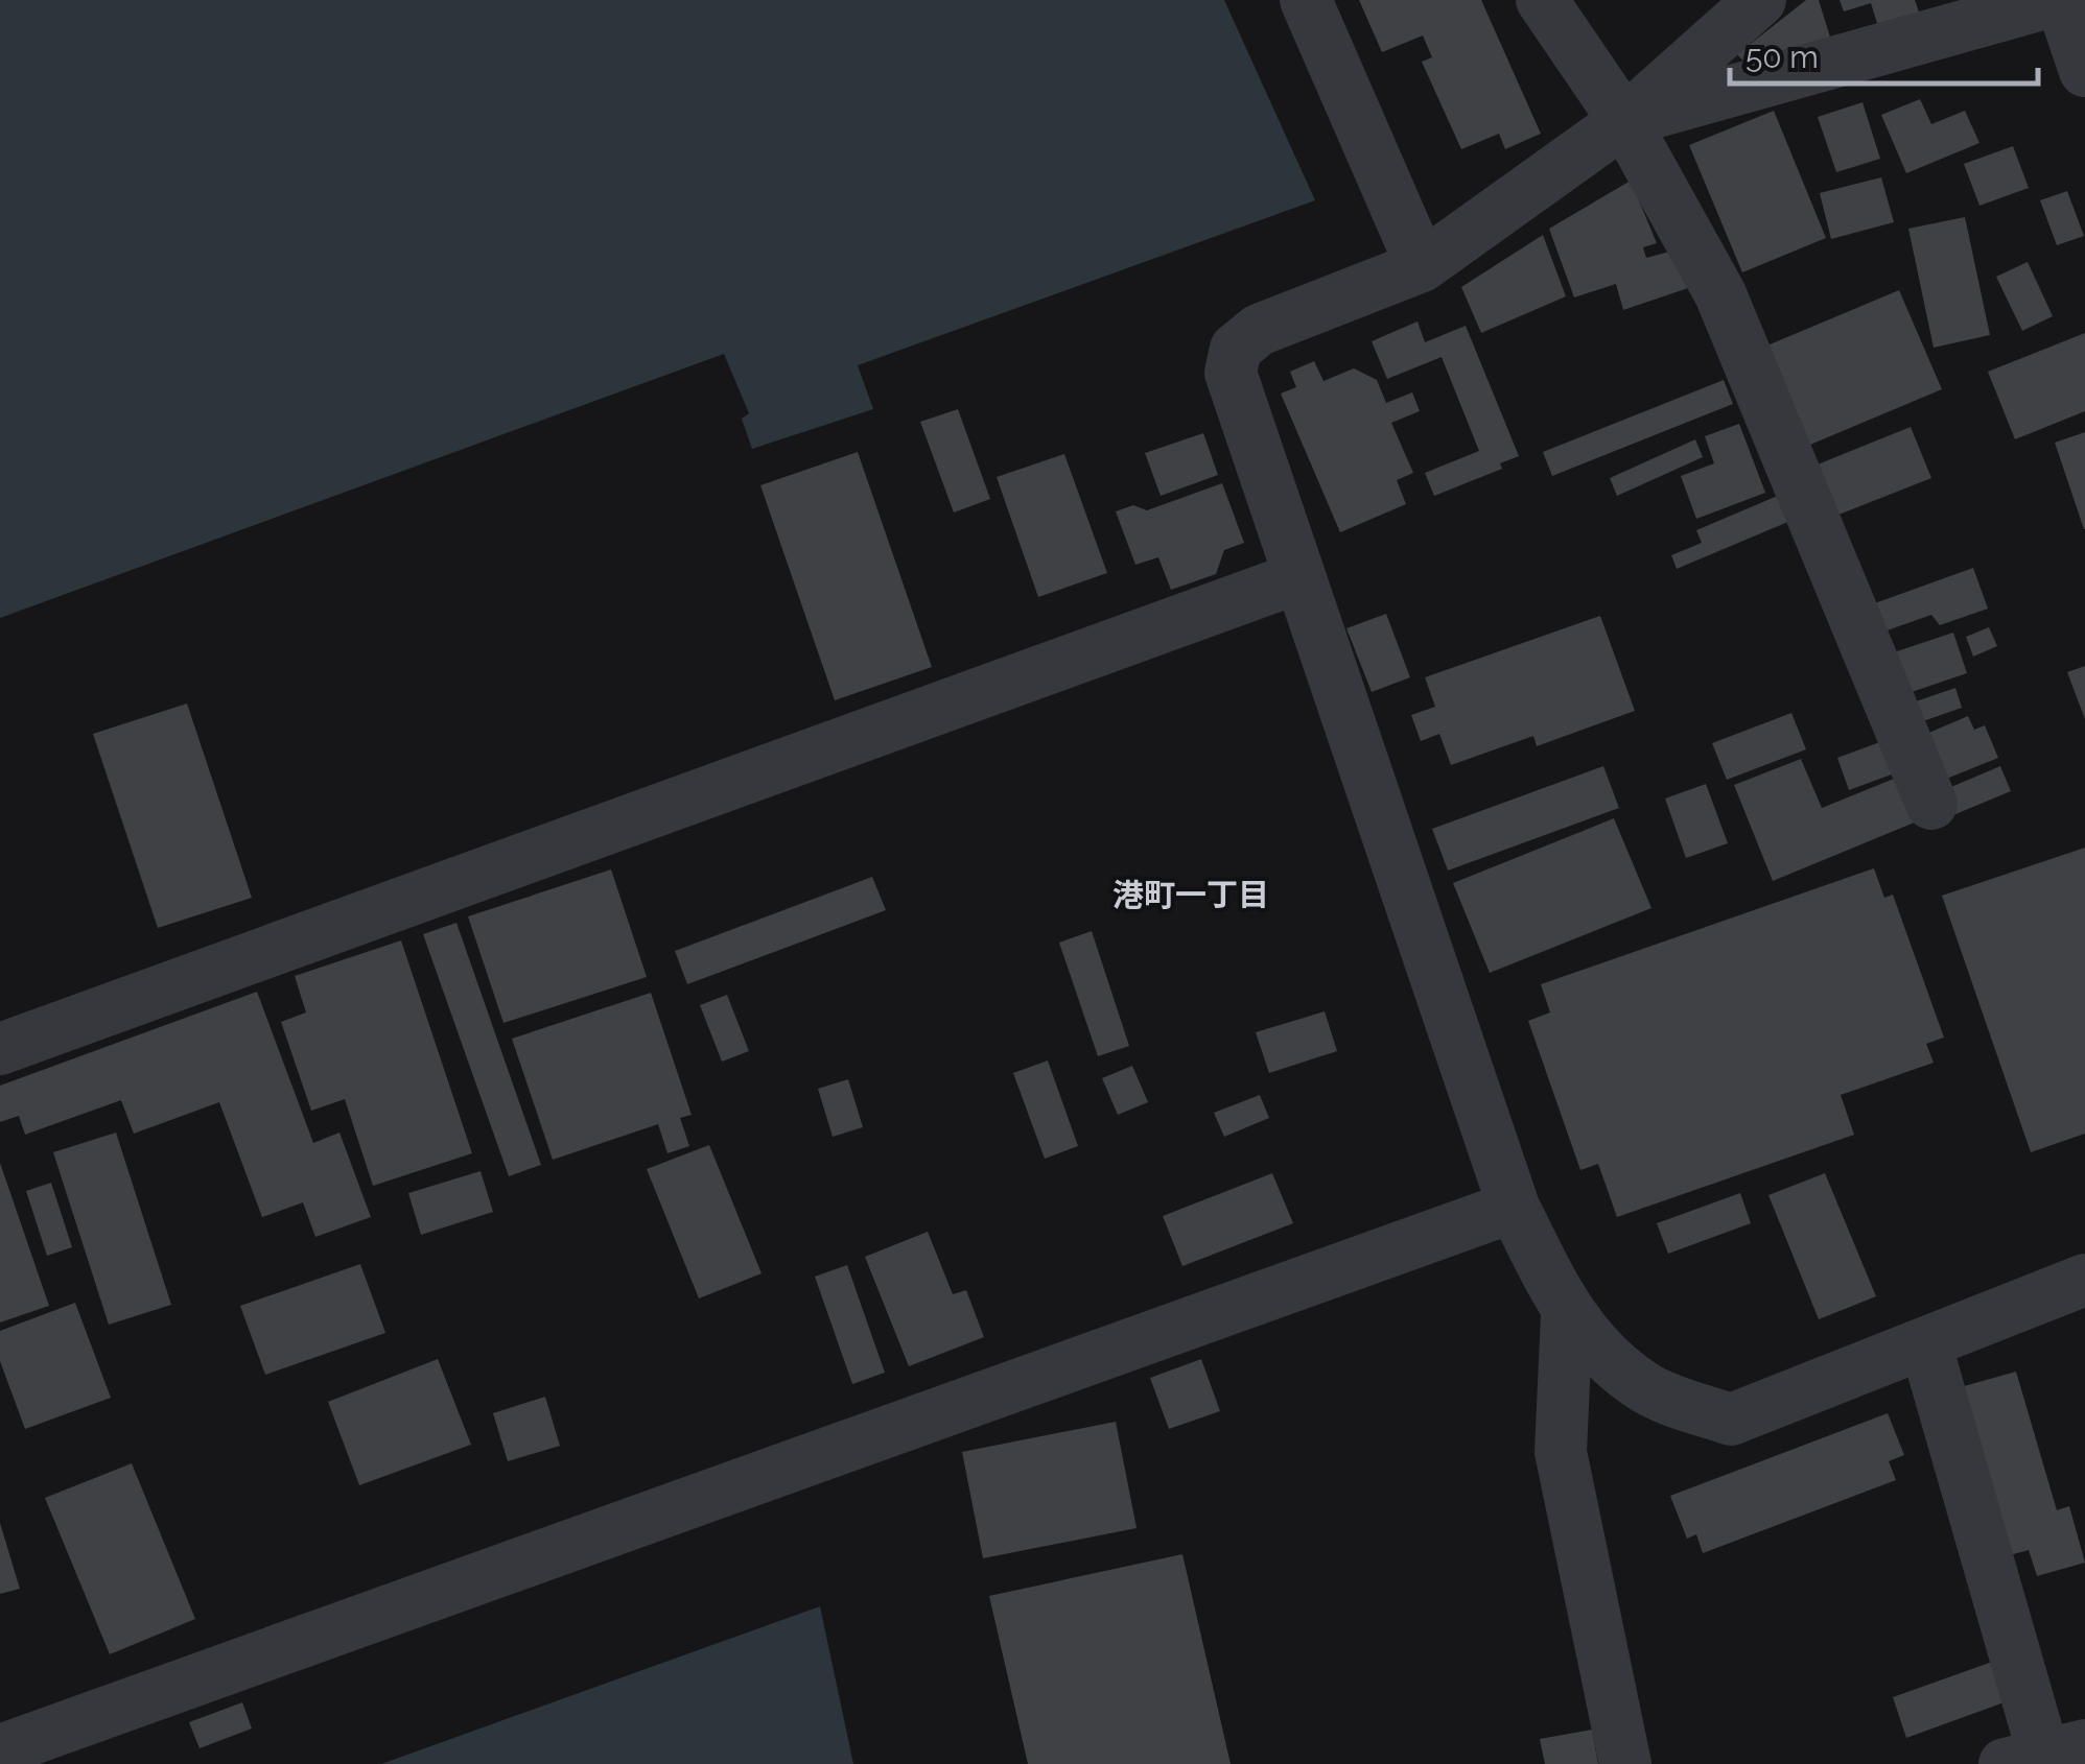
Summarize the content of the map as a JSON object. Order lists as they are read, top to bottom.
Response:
{
  "districts": ["港町一丁目"],
  "scale_bar": "50 m"
}
